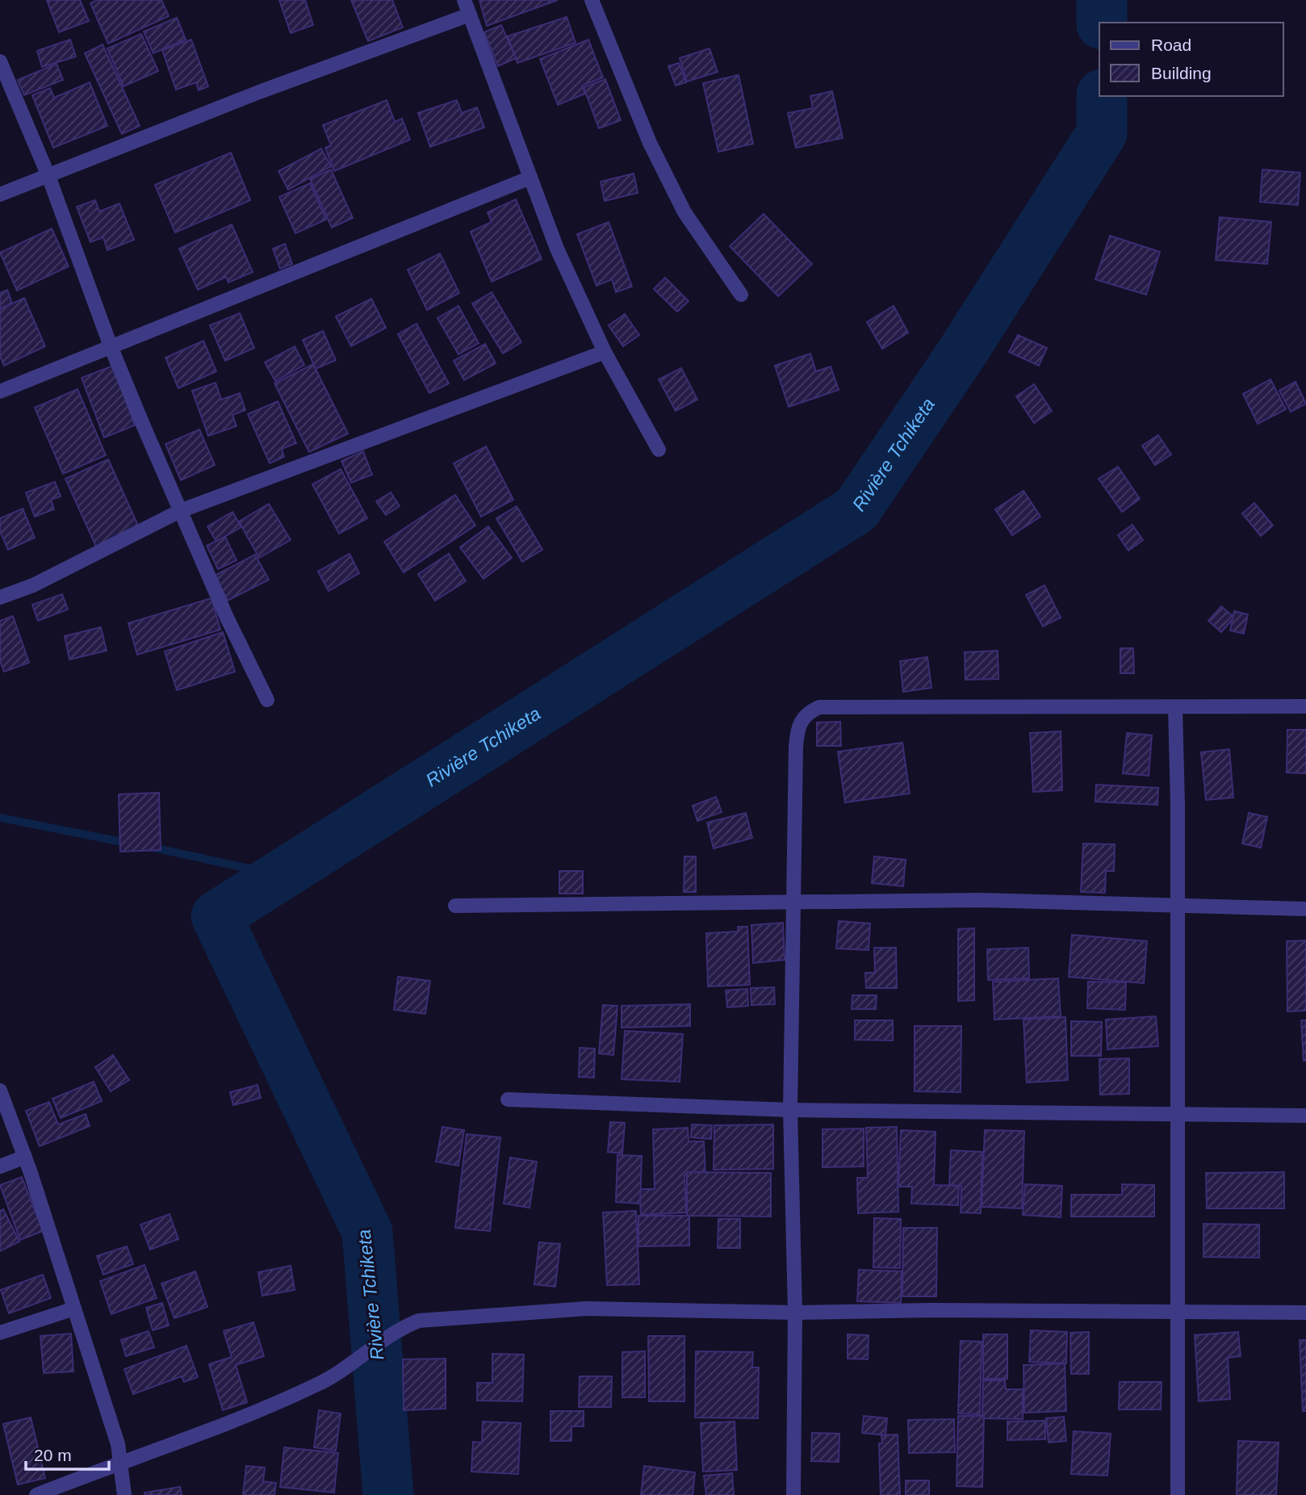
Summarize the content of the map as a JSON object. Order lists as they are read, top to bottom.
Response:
{
  "water": ["Rivière Tchiketa"],
  "legend": ["Road", "Building"],
  "scale_bar": "20 m"
}
